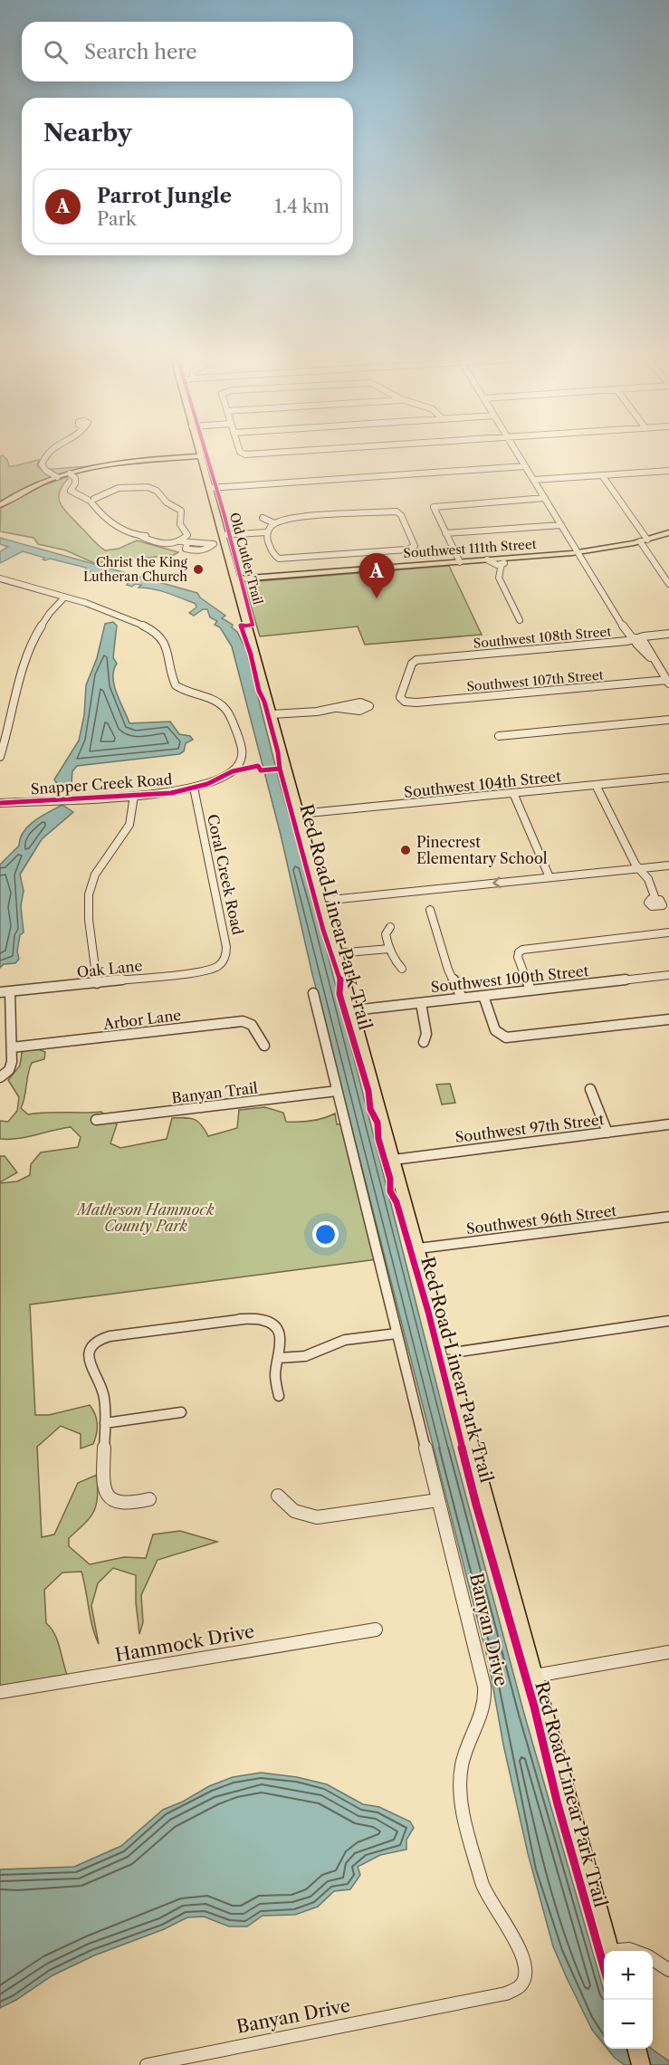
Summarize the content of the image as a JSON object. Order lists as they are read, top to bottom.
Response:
{
  "streets": {
    "main road": ["Southwest 111th Street"],
    "street": [
      "Southwest 108th Street",
      "Southwest 107th Street",
      "Snapper Creek Road",
      "Southwest 104th Street",
      "Coral Creek Road",
      "Oak Lane",
      "Southwest 100th Street",
      "Arbor Lane",
      "Banyan Trail",
      "Southwest 97th Street",
      "Southwest 96th Street",
      "Banyan Drive",
      "Hammock Drive"
    ],
    "cycle path": ["Old Cutler Trail"]
  },
  "crossings": [
    ["Southwest 108th Street", "Southwest 107th Street"],
    ["Snapper Creek Road", "Coral Creek Road"],
    ["Coral Creek Road", "Oak Lane"],
    ["Banyan Trail", "Banyan Drive"]
  ],
  "parks": ["Matheson Hammock County Park"],
  "places": ["Christ the King Lutheran Church", "Pinecrest Elementary School"],
  "page": {
    "search": "Search here",
    "heading": "Nearby",
    "list": [
      {
        "mark": "A",
        "name": "Parrot Jungle",
        "note": "Park",
        "value": "1.4 km"
      }
    ],
    "pins": "A",
    "map_buttons": ["+", "−"]
  }
}
